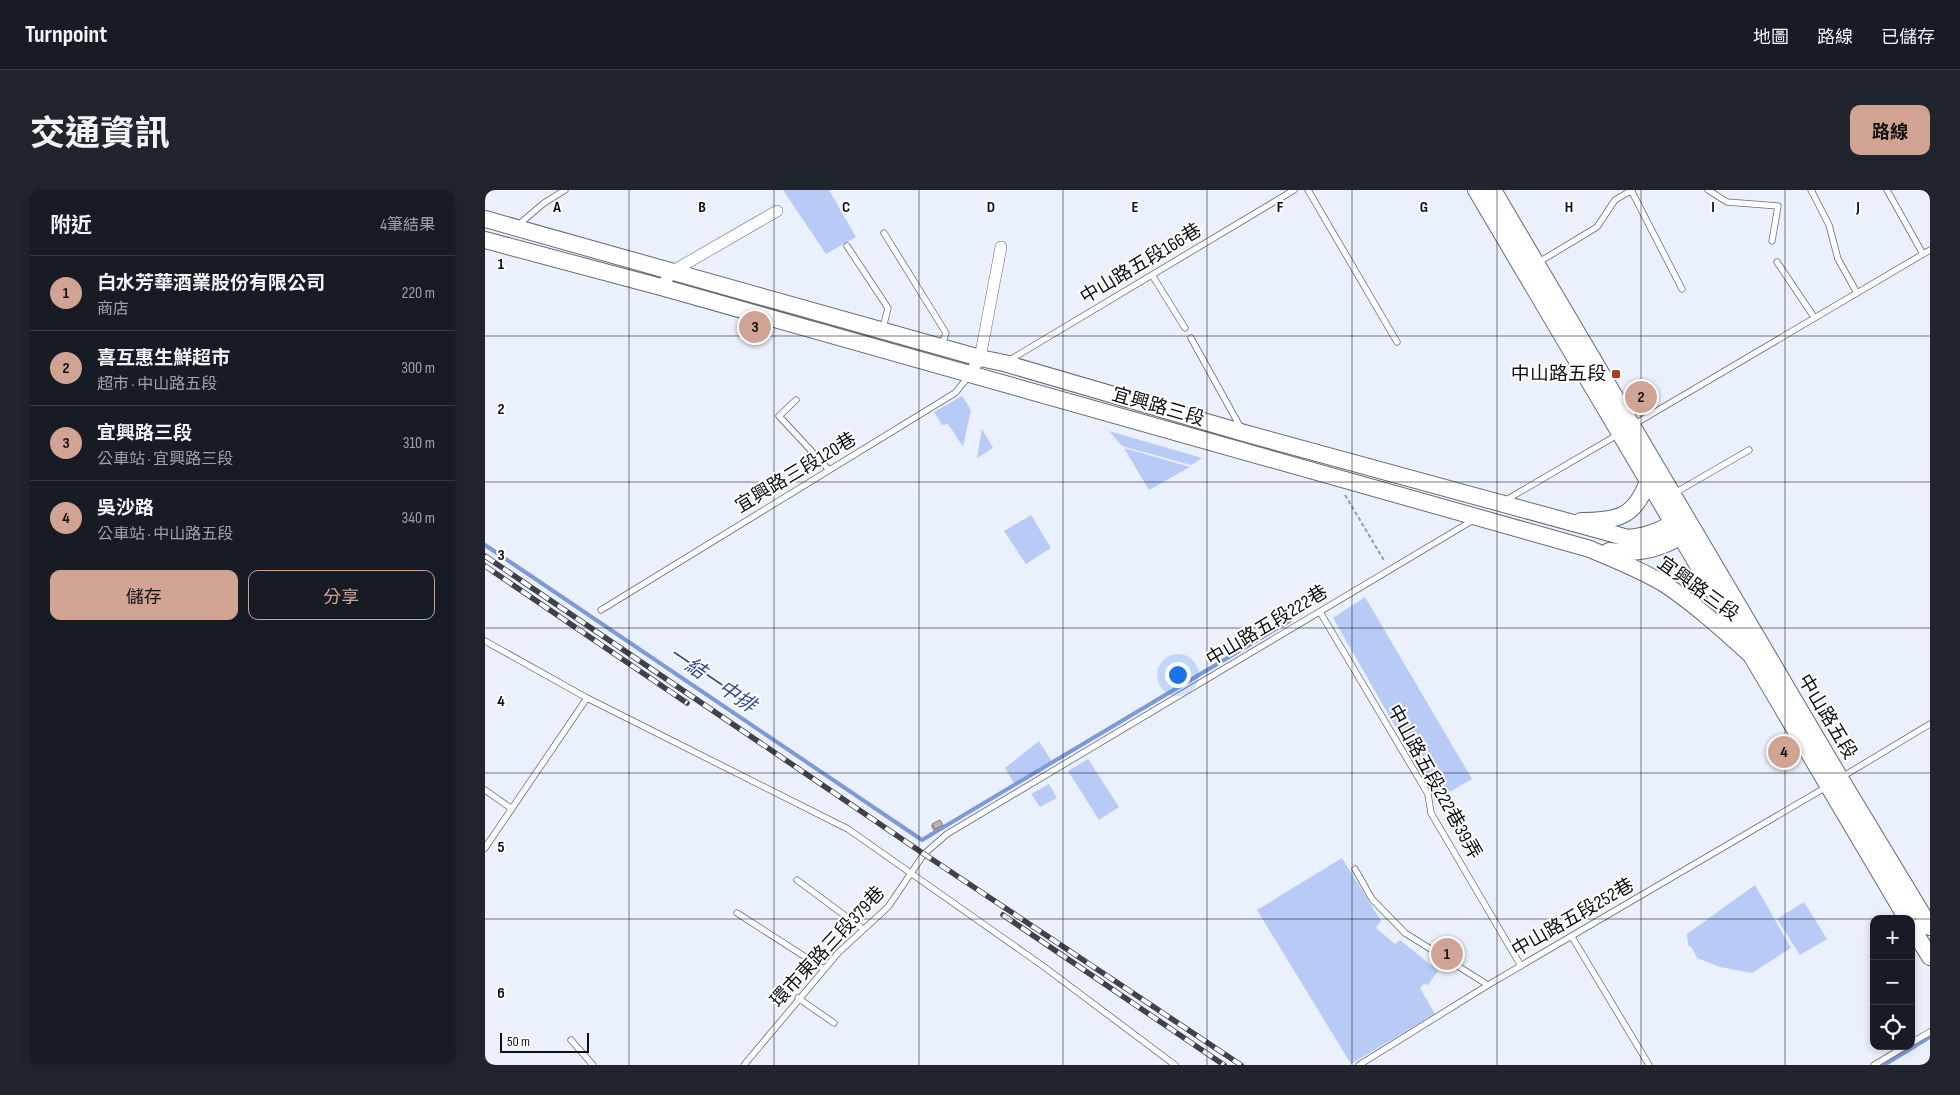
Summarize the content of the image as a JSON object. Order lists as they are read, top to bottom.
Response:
{
  "streets": {
    "street": ["宜興路三段", "中山路五段"],
    "lane": [
      "中山路五段166巷",
      "宜興路三段120巷",
      "中山路五段222巷",
      "中山路五段222巷39弄",
      "中山路五段252巷",
      "環市東路三段379巷"
    ]
  },
  "crossings": [
    ["中山路五段166巷", "宜興路三段"],
    ["宜興路三段", "宜興路三段120巷"],
    ["宜興路三段", "中山路五段222巷"],
    ["宜興路三段", "中山路五段"],
    ["中山路五段222巷", "中山路五段222巷39弄"],
    ["中山路五段222巷", "環市東路三段379巷"],
    ["中山路五段", "中山路五段252巷"],
    ["中山路五段222巷39弄", "中山路五段252巷"]
  ],
  "water": ["一結一中排"],
  "places": {
    "transit": ["中山路五段"]
  },
  "scale_bar": "50 m",
  "page": {
    "header": "Turnpoint",
    "nav": ["地圖", "路線", "已儲存"],
    "title": "交通資訊",
    "buttons": [
      "路線",
      ["儲存", "分享"]
    ],
    "heading": ["附近", "4筆結果"],
    "list": [
      {
        "mark": "1",
        "name": "白水芳華酒業股份有限公司",
        "note": "商店",
        "value": "220 m"
      },
      {
        "mark": "2",
        "name": "喜互惠生鮮超市",
        "note": "超市 · 中山路五段",
        "value": "300 m"
      },
      {
        "mark": "3",
        "name": "宜興路三段",
        "note": "公車站 · 宜興路三段",
        "value": "310 m"
      },
      {
        "mark": "4",
        "name": "吳沙路",
        "note": "公車站 · 中山路五段",
        "value": "340 m"
      }
    ],
    "pins": [
      "3",
      "2",
      "4",
      "1"
    ],
    "map_buttons": ["+", "−"],
    "scale": "50 m"
  },
  "grid": {
    "columns": [
      "A",
      "B",
      "C",
      "D",
      "E",
      "F",
      "G",
      "H",
      "I",
      "J"
    ],
    "rows": [
      "1",
      "2",
      "3",
      "4",
      "5",
      "6"
    ]
  }
}
